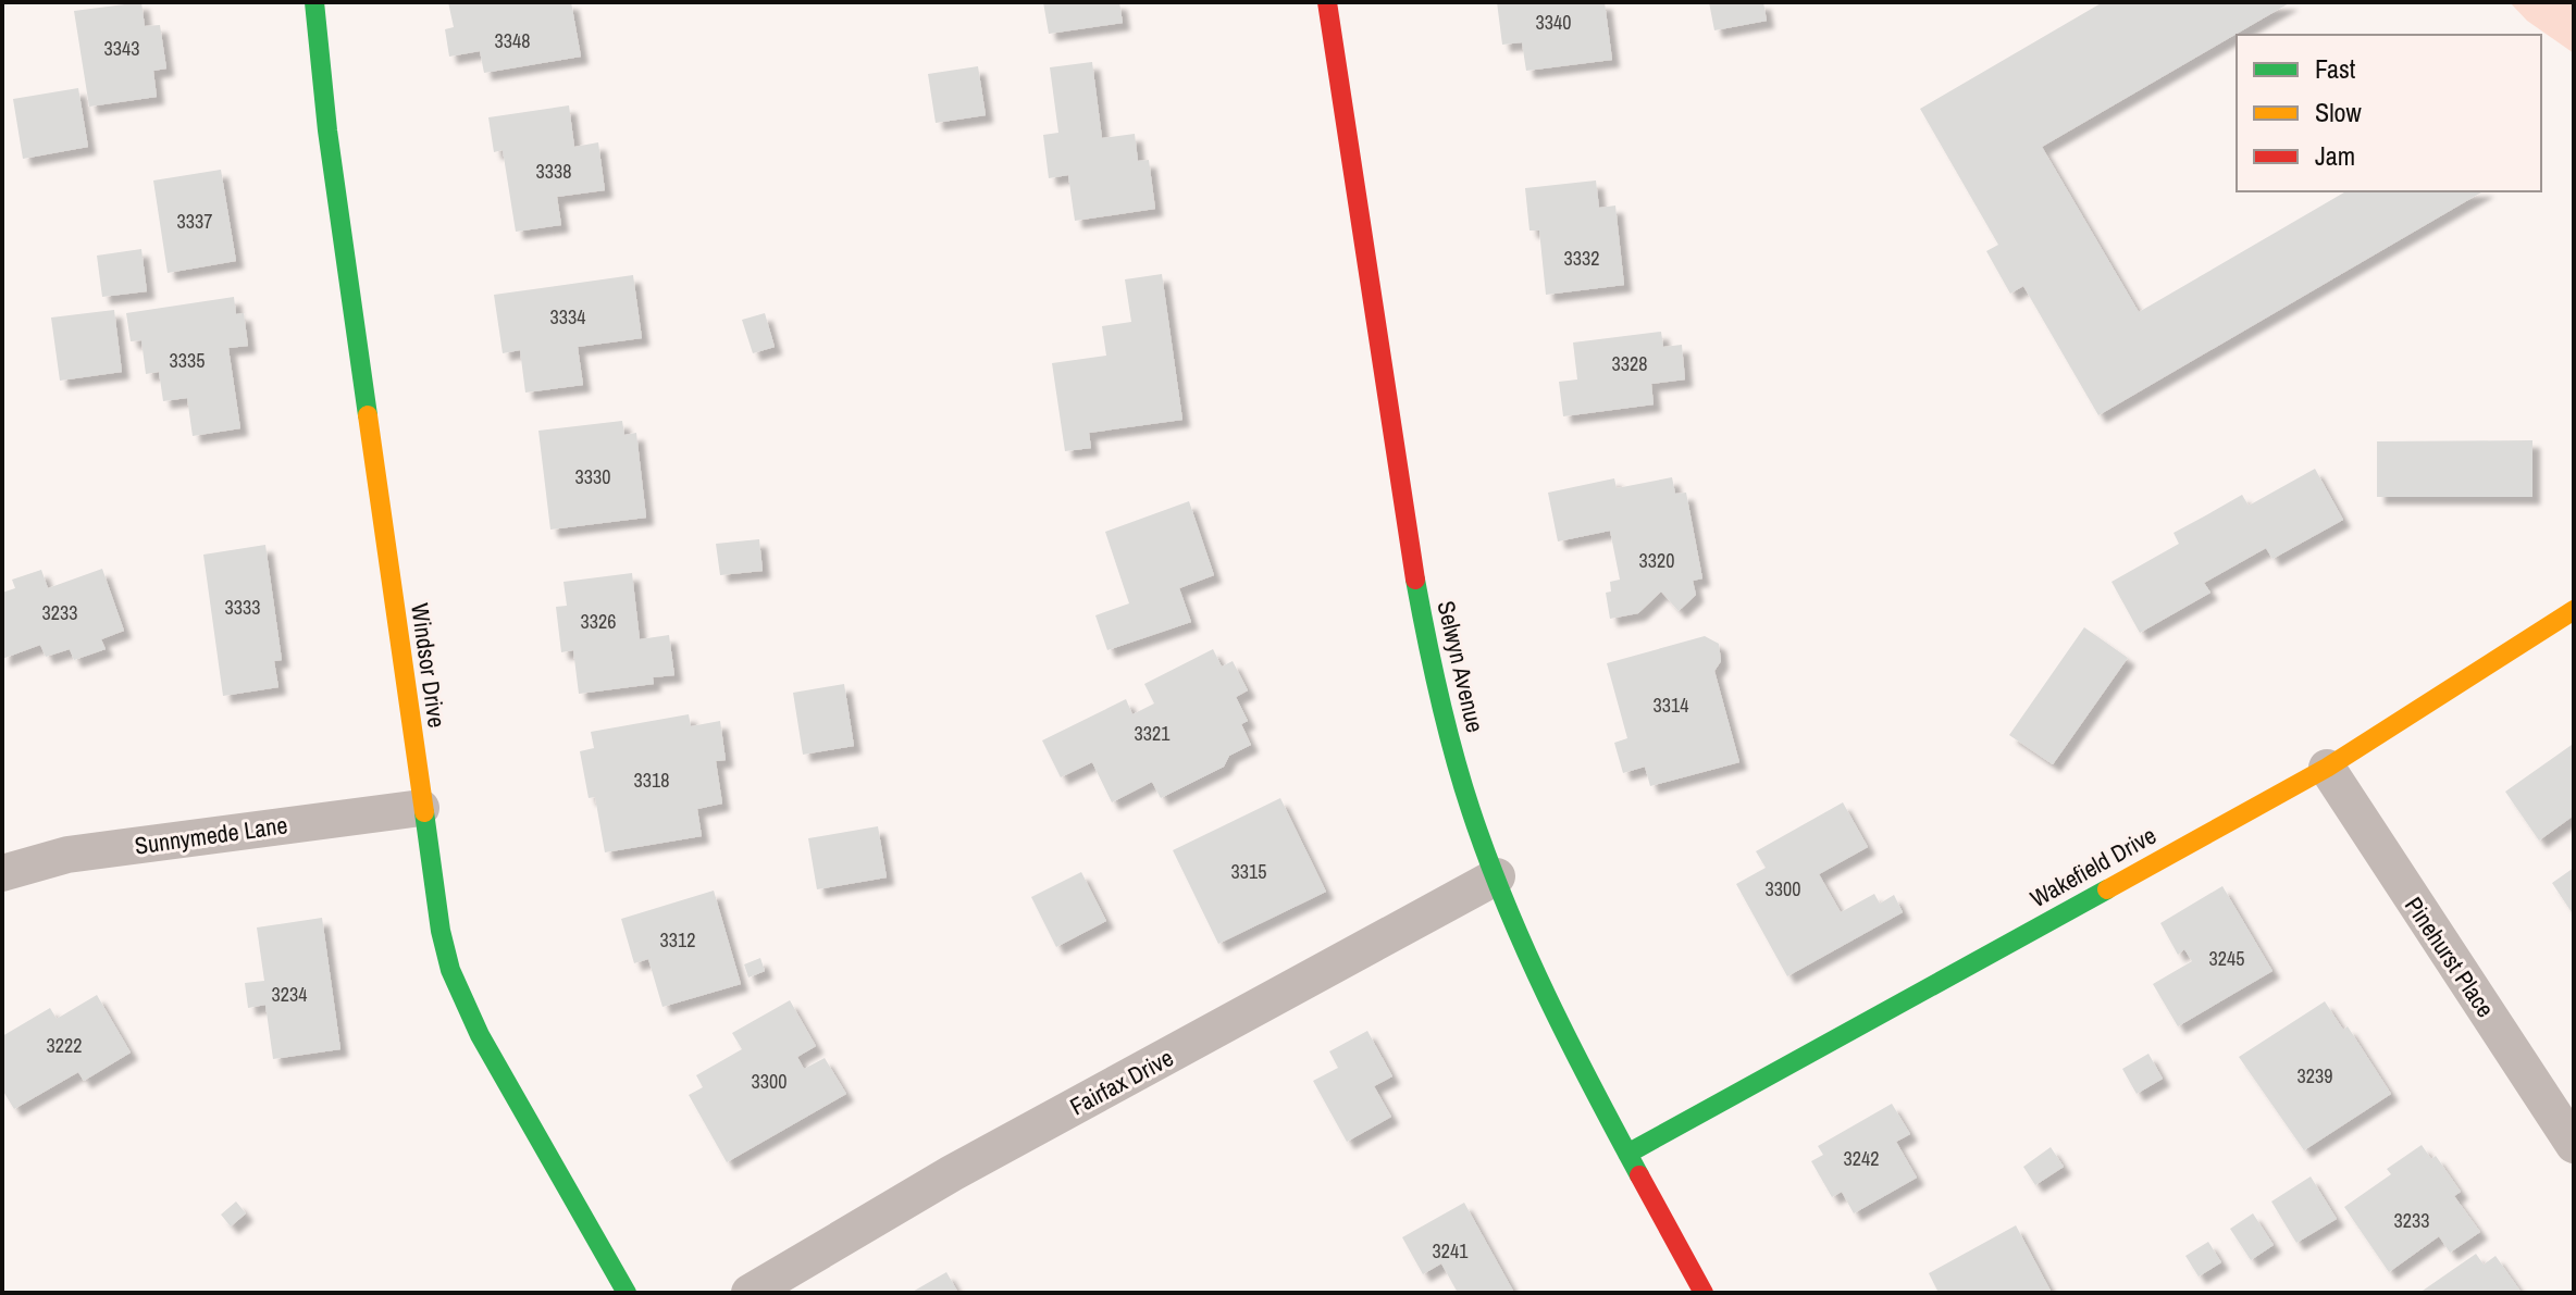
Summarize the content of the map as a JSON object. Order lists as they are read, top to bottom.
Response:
{
  "streets": {
    "street": [
      "Windsor Drive",
      "Selwyn Avenue",
      "Sunnymede Lane",
      "Wakefield Drive",
      "Pinehurst Place",
      "Fairfax Drive"
    ]
  },
  "crossings": [
    ["Windsor Drive", "Sunnymede Lane"],
    ["Selwyn Avenue", "Wakefield Drive"],
    ["Selwyn Avenue", "Fairfax Drive"],
    ["Wakefield Drive", "Pinehurst Place"]
  ],
  "house_numbers": [
    "3340",
    "3348",
    "3343",
    "3338",
    "3337",
    "3332",
    "3334",
    "3335",
    "3328",
    "3330",
    "3320",
    "3333",
    "3233",
    "3326",
    "3314",
    "3321",
    "3318",
    "3315",
    "3300",
    "3312",
    "3245",
    "3234",
    "3222",
    "3239",
    "3300",
    "3242",
    "3233",
    "3241"
  ],
  "legend": ["Fast", "Slow", "Jam"]
}
